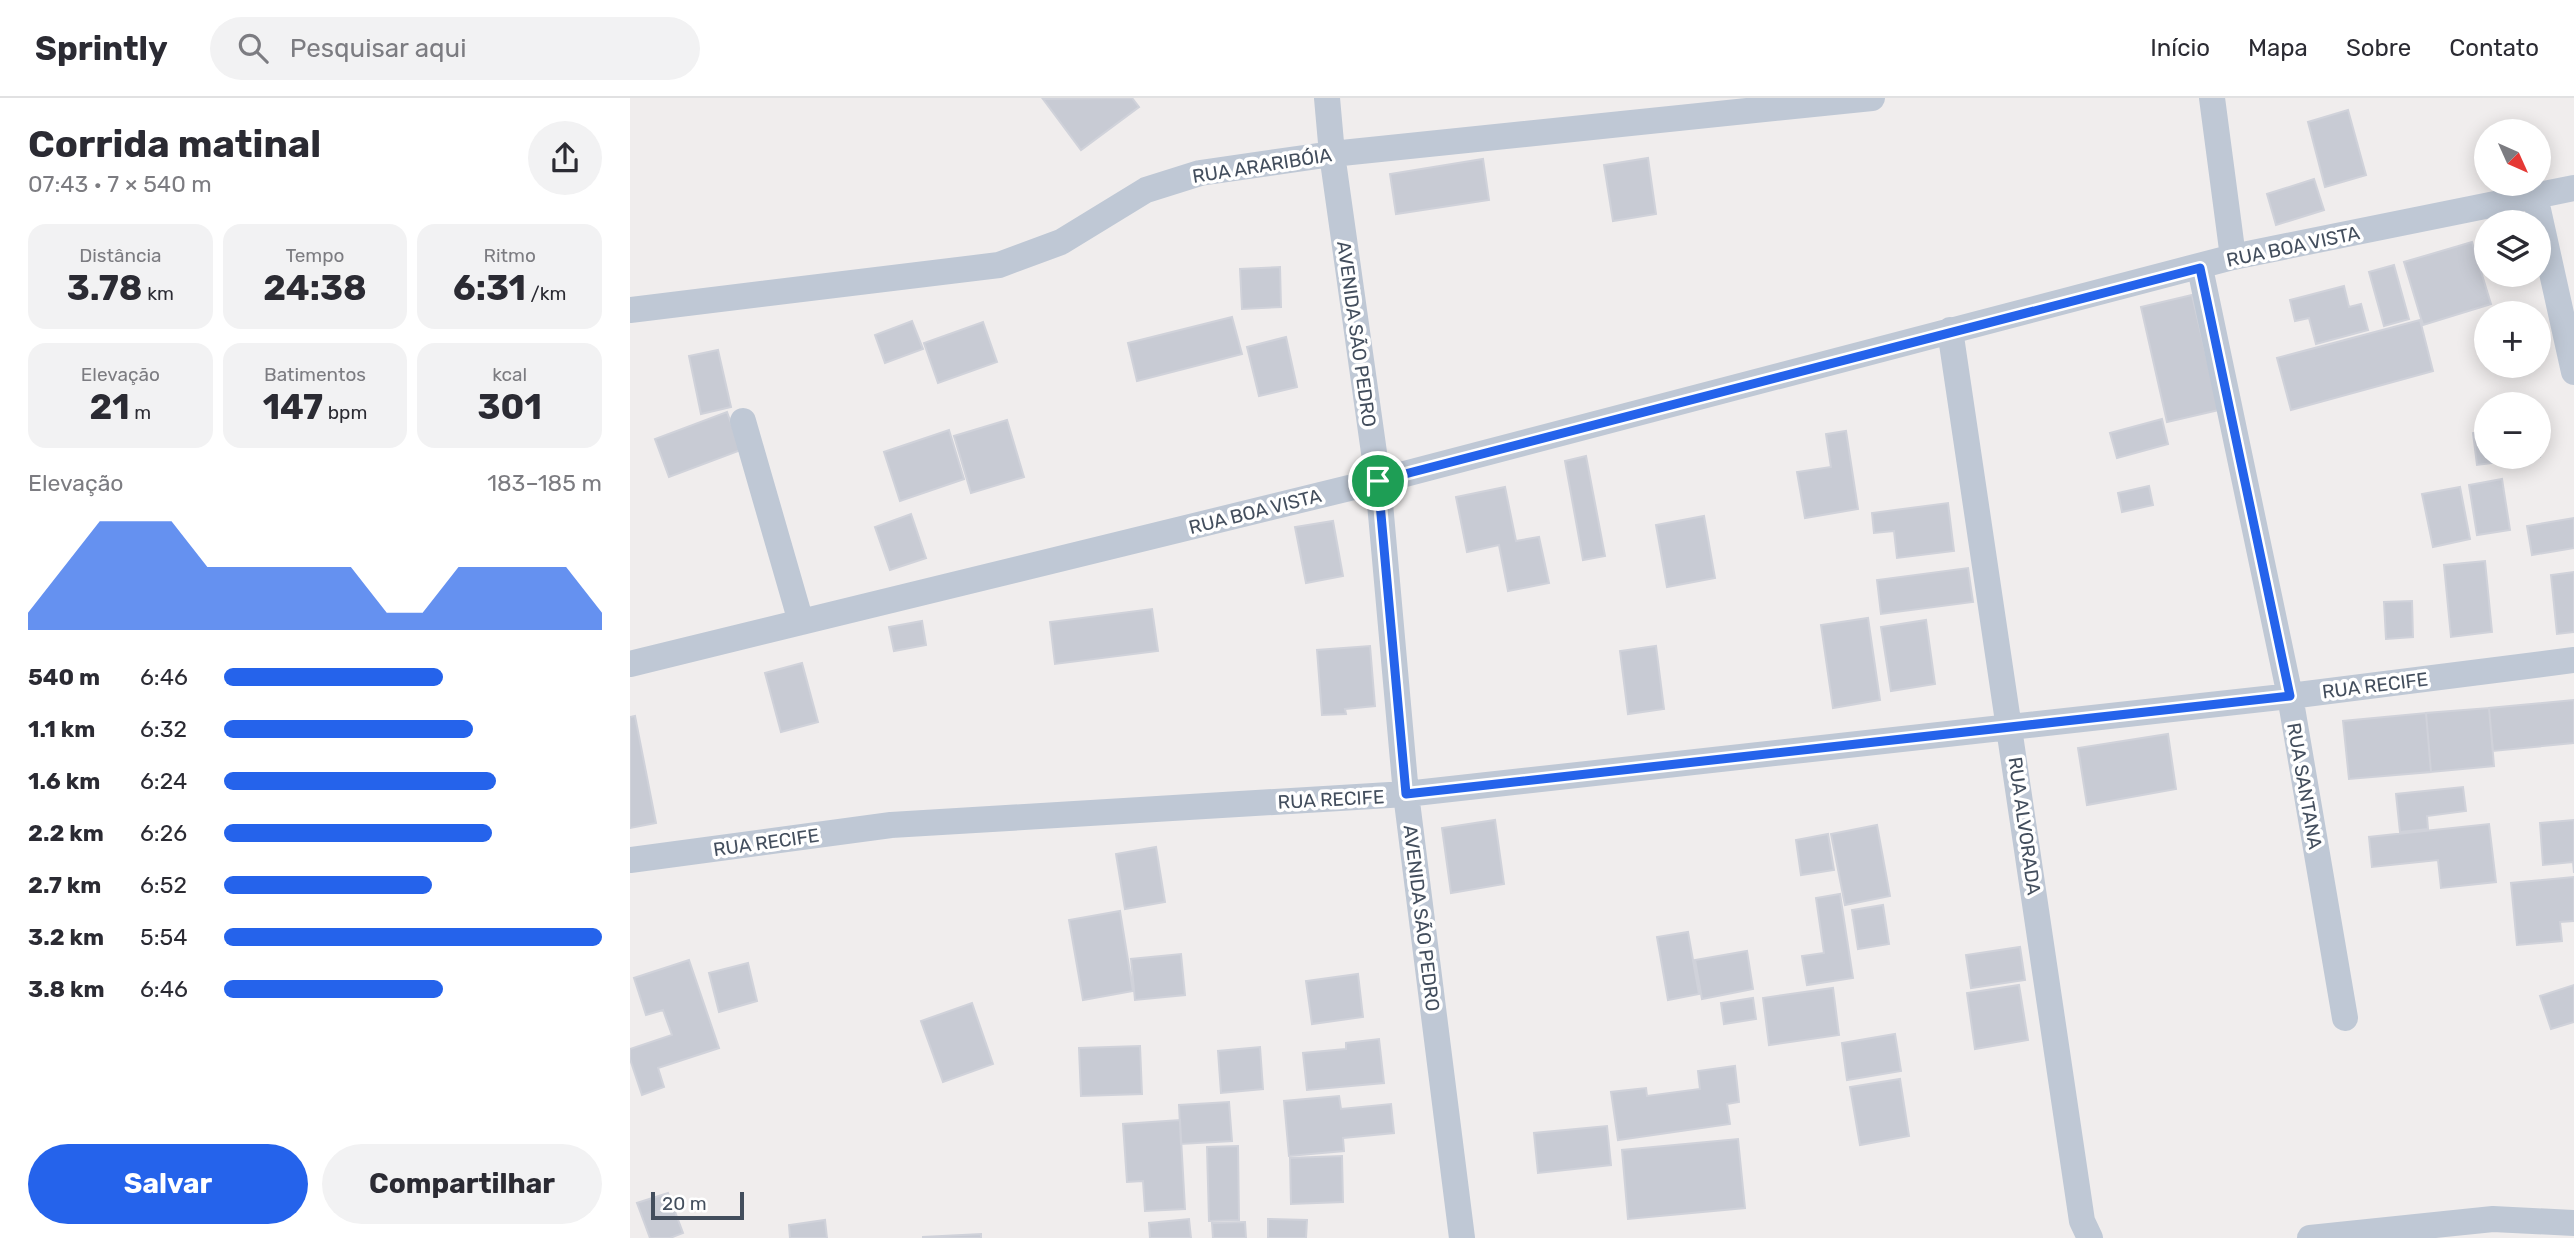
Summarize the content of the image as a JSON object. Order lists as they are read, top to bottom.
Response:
{
  "streets": {
    "street": [
      "RUA ARARIBÓIA",
      "RUA BOA VISTA",
      "AVENIDA SÃO PEDRO",
      "RUA RECIFE",
      "RUA SANTANA",
      "RUA ALVORADA"
    ]
  },
  "crossings": [
    ["RUA ARARIBÓIA", "AVENIDA SÃO PEDRO"],
    ["RUA BOA VISTA", "AVENIDA SÃO PEDRO"],
    ["RUA BOA VISTA", "RUA SANTANA"],
    ["RUA BOA VISTA", "RUA ALVORADA"],
    ["AVENIDA SÃO PEDRO", "RUA RECIFE"],
    ["RUA RECIFE", "RUA SANTANA"],
    ["RUA RECIFE", "RUA ALVORADA"]
  ],
  "scale_bar": "20 m",
  "north": "bottom right",
  "page": {
    "header": "Sprintly",
    "search": "Pesquisar aqui",
    "nav": [
      "Início",
      "Mapa",
      "Sobre",
      "Contato"
    ],
    "heading": ["Corrida matinal", "07:43 · 7 × 540 m"],
    "map_buttons": ["+", "−"],
    "stats": [
      ["Distância", "3.78 km"],
      ["Tempo", "24:38"],
      ["Ritmo", "6:31 /km"],
      ["Elevação", "21 m"],
      ["Batimentos", "147 bpm"],
      ["kcal", "301"]
    ],
    "chart": ["Elevação", "183–185 m"],
    "list": [
      {
        "name": "540 m",
        "note": "6:46"
      },
      {
        "name": "1.1 km",
        "note": "6:32"
      },
      {
        "name": "1.6 km",
        "note": "6:24"
      },
      {
        "name": "2.2 km",
        "note": "6:26"
      },
      {
        "name": "2.7 km",
        "note": "6:52"
      },
      {
        "name": "3.2 km",
        "note": "5:54"
      },
      {
        "name": "3.8 km",
        "note": "6:46"
      }
    ],
    "buttons": ["Salvar", "Compartilhar"],
    "scale": "20 m"
  }
}
